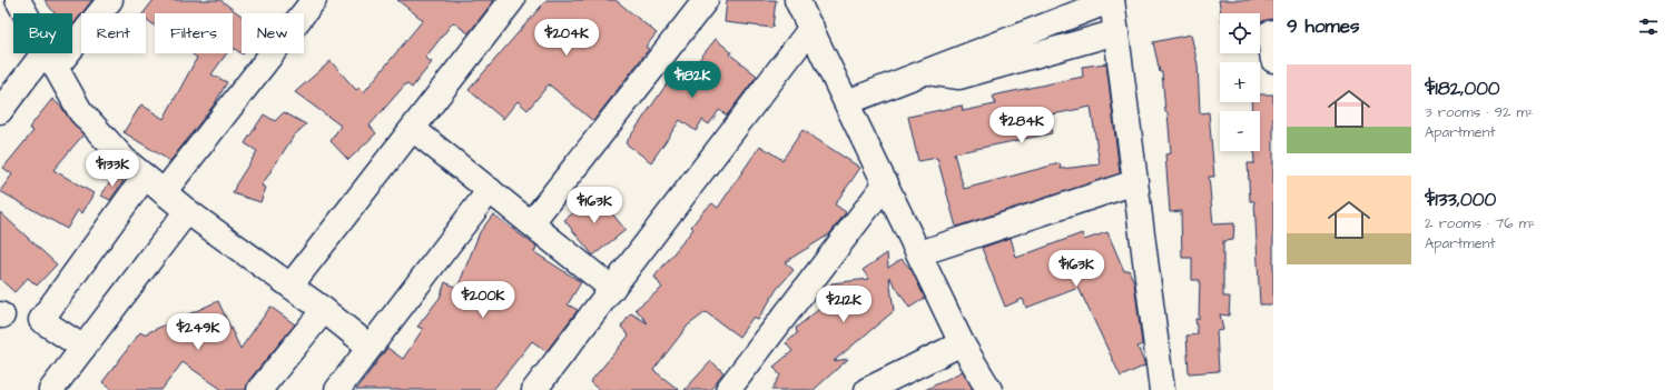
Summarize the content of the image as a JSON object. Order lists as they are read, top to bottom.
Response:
{
  "page": {
    "heading": "9 homes",
    "map_buttons": ["+", "−"],
    "chip": [
      "Buy",
      "Rent",
      "Filters",
      "New"
    ],
    "price": [
      "$204K",
      "$182K",
      "$284K",
      "$133K",
      "$163K",
      "$163K",
      "$200K",
      "$212K",
      "$249K"
    ],
    "list": [
      {
        "name": "$182,000",
        "note": "3 rooms · 92 m² · Apartment"
      },
      {
        "name": "$133,000",
        "note": "2 rooms · 76 m² · Apartment"
      }
    ]
  }
}
